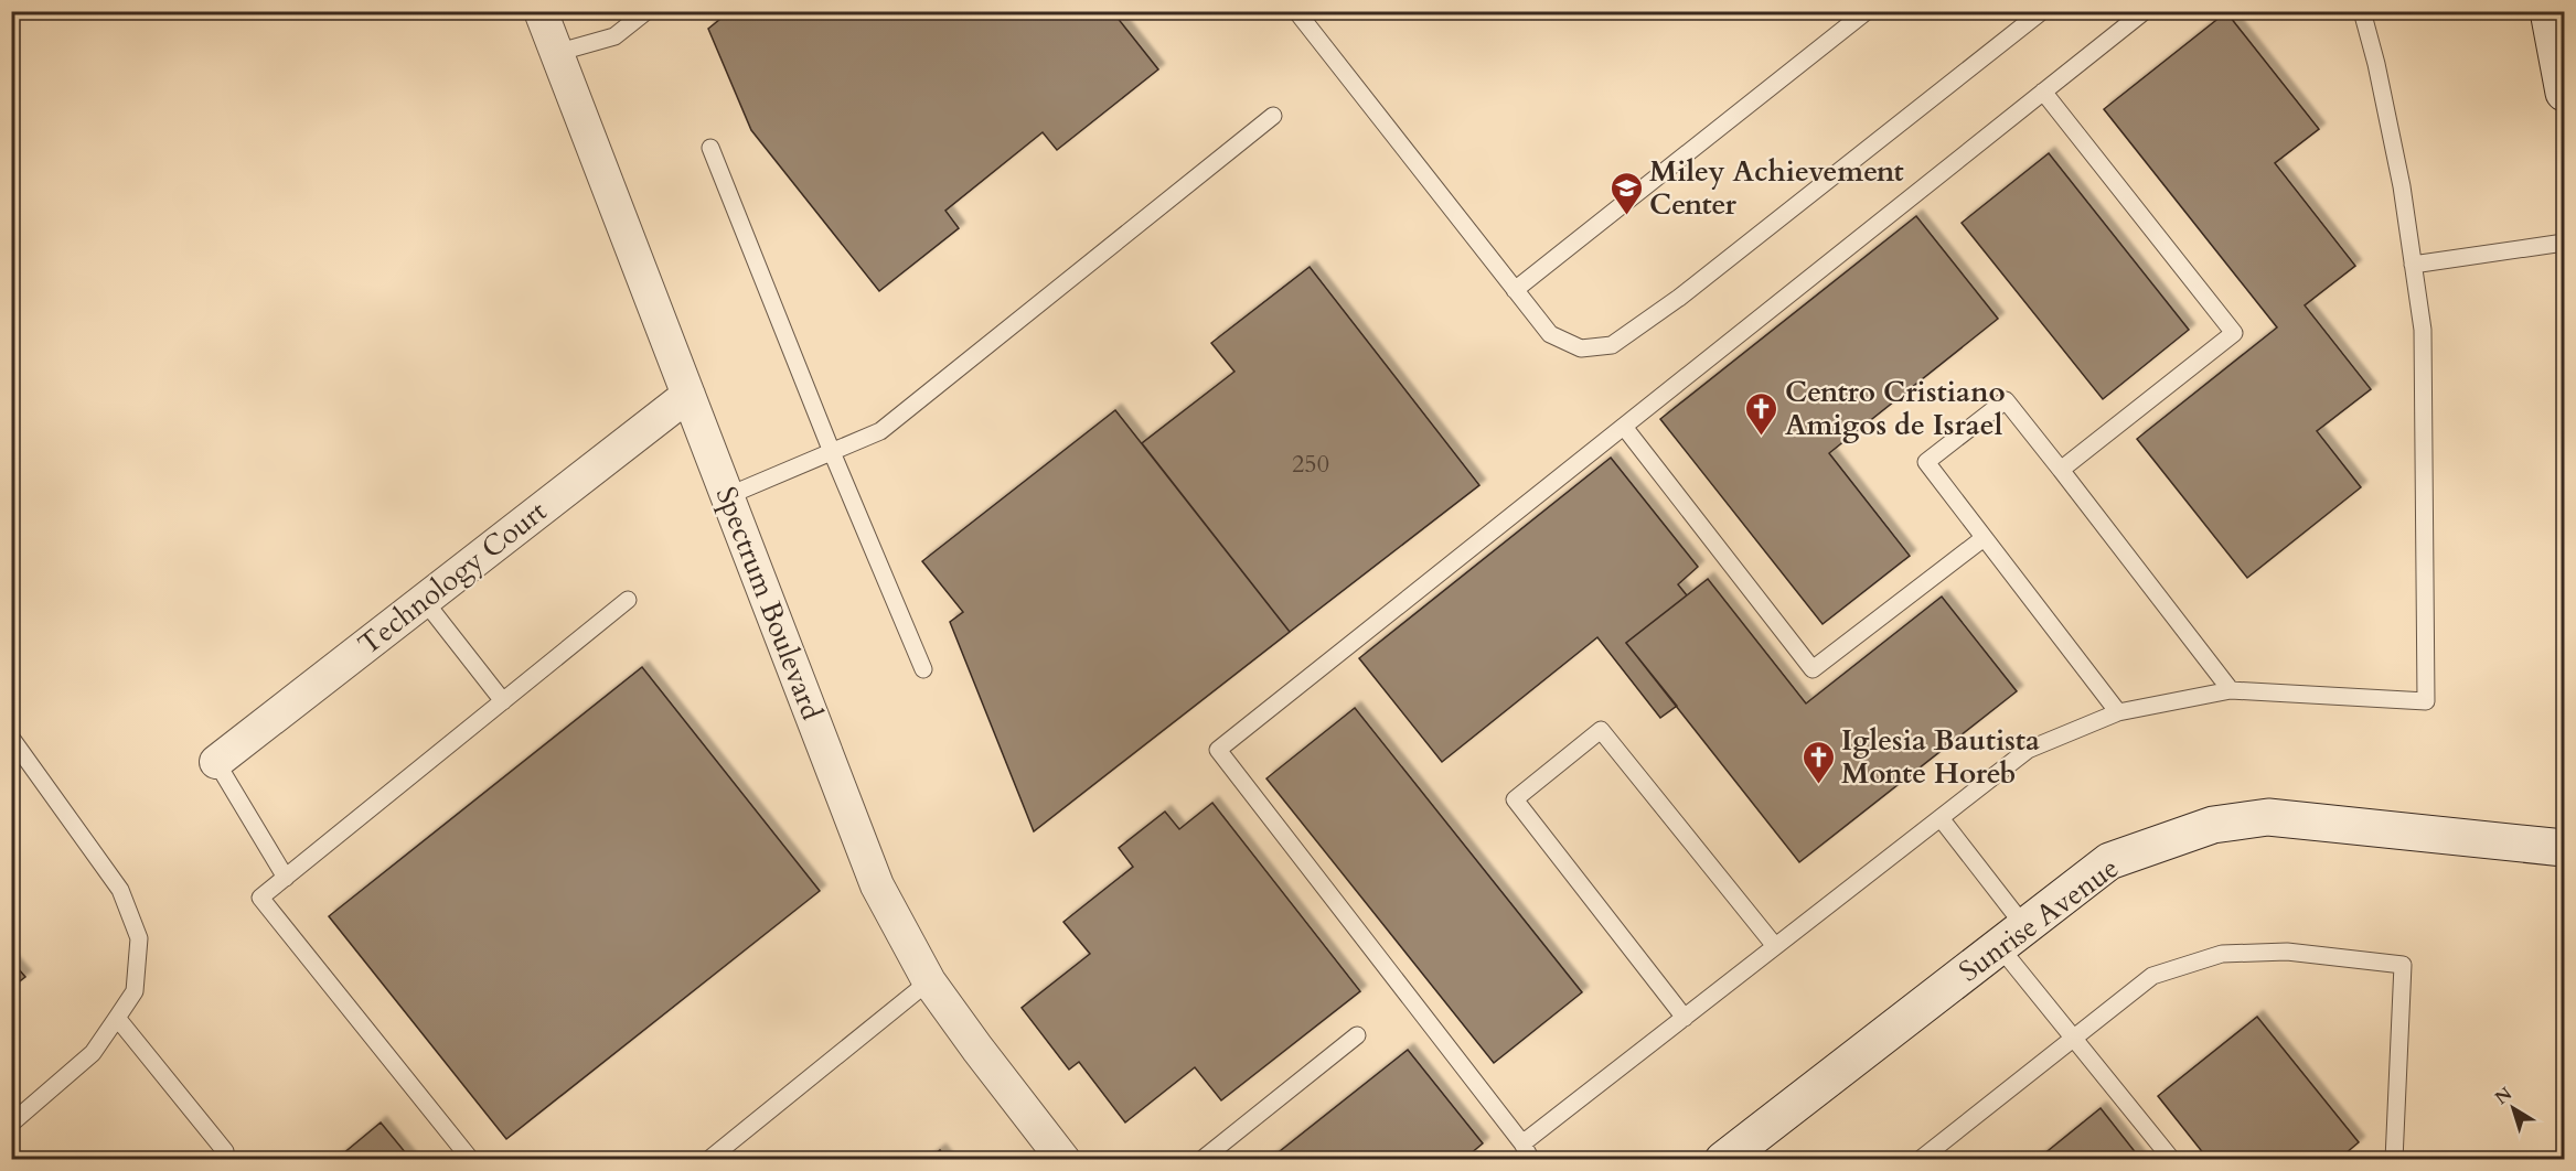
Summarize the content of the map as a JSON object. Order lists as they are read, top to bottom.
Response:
{
  "streets": {
    "street": ["Technology Court", "Spectrum Boulevard", "Sunrise Avenue"]
  },
  "crossings": [
    ["Technology Court", "Spectrum Boulevard"]
  ],
  "places": {
    "school or university": ["Miley Achievement Center"],
    "church": ["Centro Cristiano Amigos de Israel", "Iglesia Bautista Monte Horeb"]
  },
  "house_numbers": ["250"],
  "north": "top left"
}
